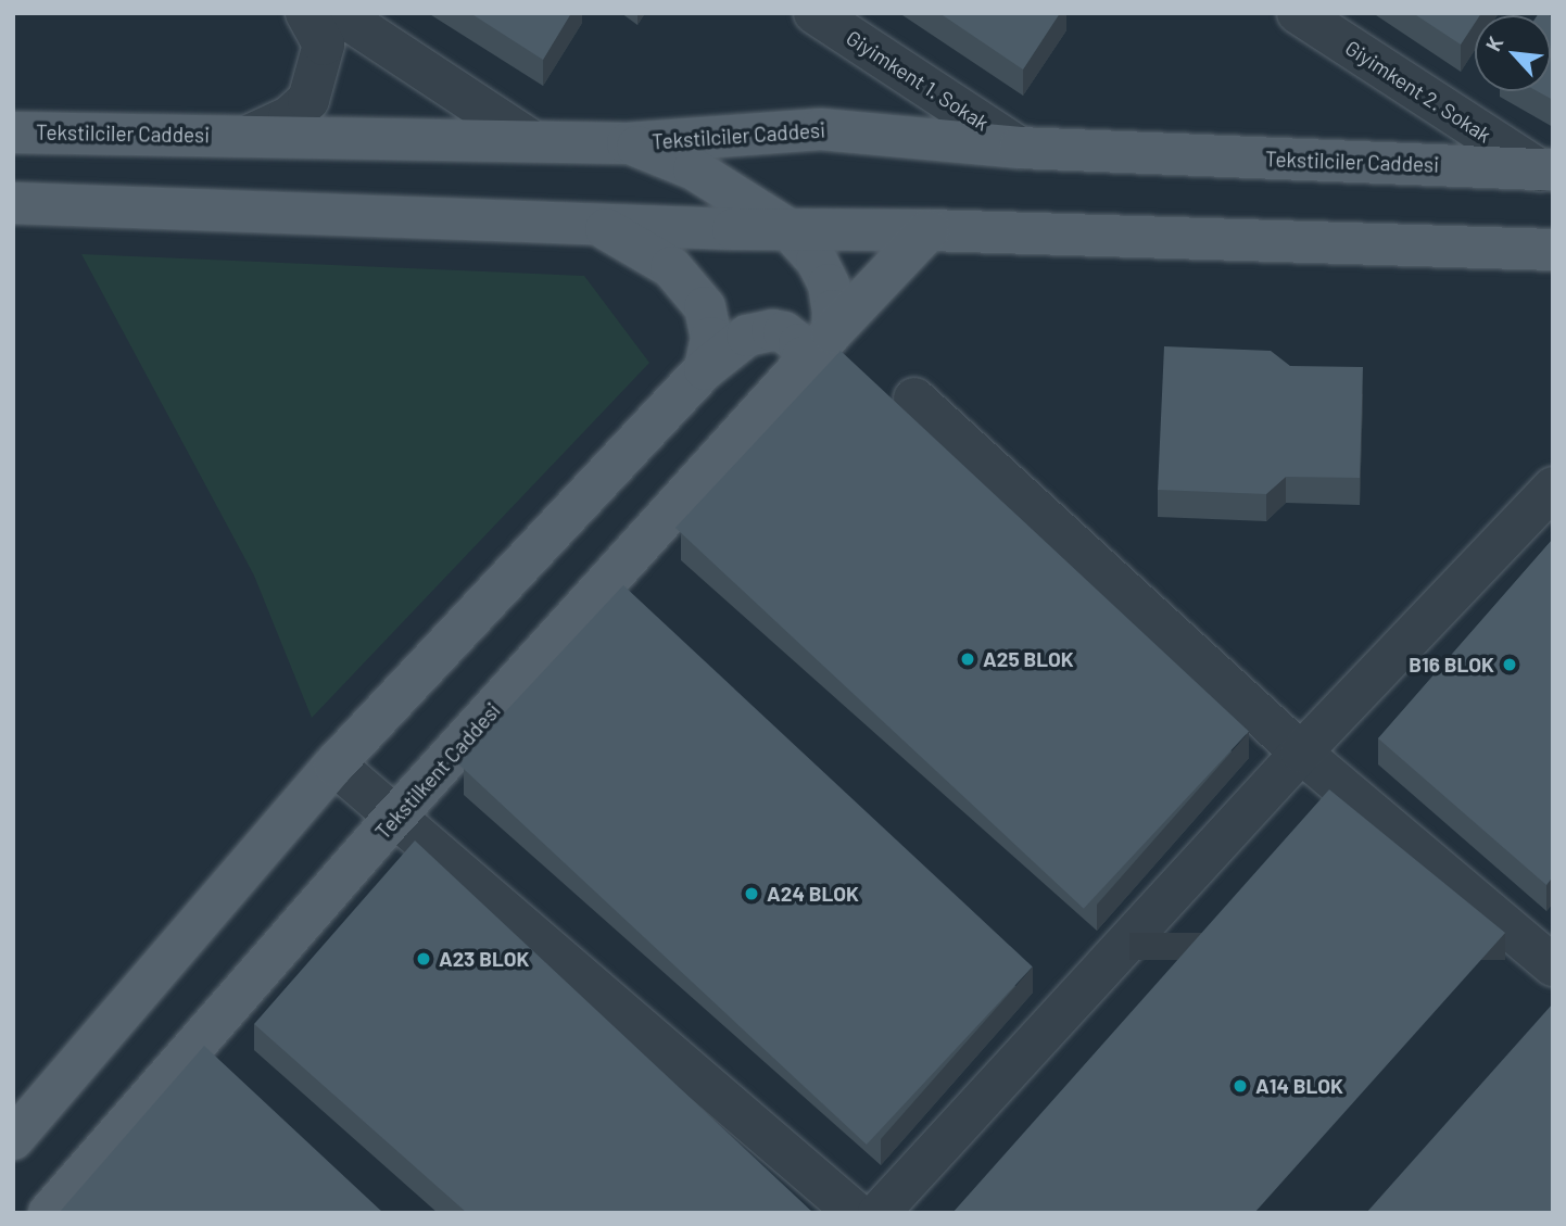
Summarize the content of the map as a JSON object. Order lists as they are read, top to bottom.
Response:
{
  "streets": {
    "main road": ["Tekstilciler Caddesi", "Tekstilkent Caddesi"],
    "street": ["Giyimkent 1. Sokak", "Giyimkent 2. Sokak"]
  },
  "crossings": [
    ["Giyimkent 1. Sokak", "Tekstilciler Caddesi"],
    ["Giyimkent 2. Sokak", "Tekstilciler Caddesi"]
  ],
  "places": [
    "A25 BLOK",
    "B16 BLOK",
    "A24 BLOK",
    "A23 BLOK",
    "A14 BLOK"
  ],
  "north": "top left"
}
